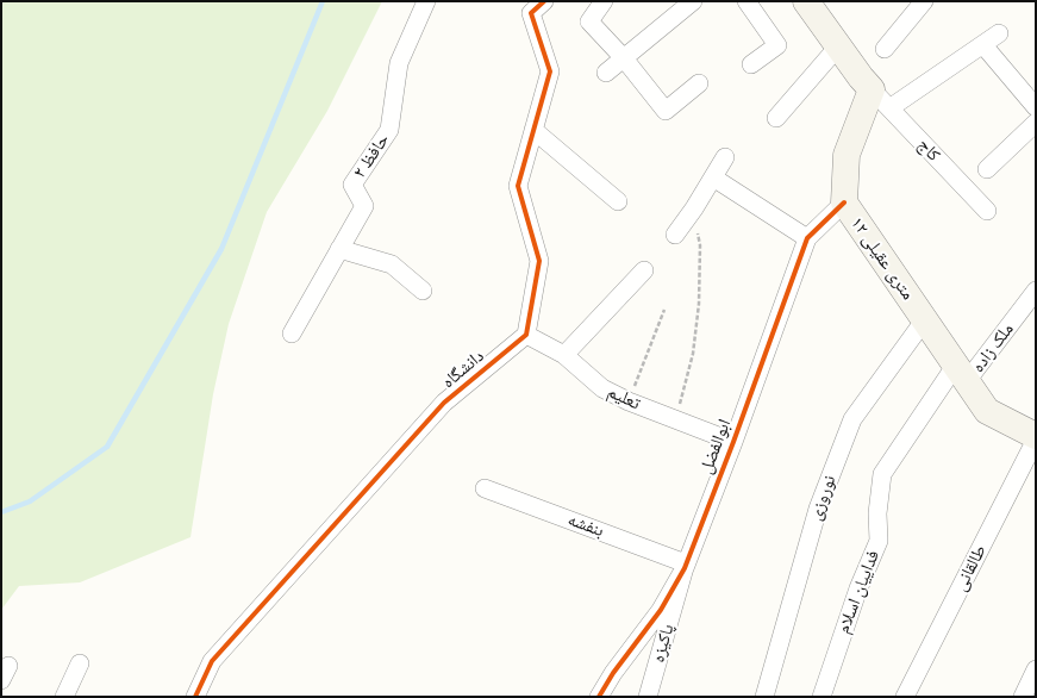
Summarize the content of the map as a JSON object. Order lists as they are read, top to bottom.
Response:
{
  "streets": {
    "street": [
      "کاج",
      "حافظ ۲",
      "۱۲ متری عقیلی",
      "ملک زاده",
      "دانشگاه",
      "تعلیم",
      "ابوالفضل",
      "نوروزی",
      "بنفشه",
      "طالقانی",
      "فداییان اسلام",
      "پاکیزه"
    ]
  },
  "crossings": [
    ["کاج", "۱۲ متری عقیلی"],
    ["۱۲ متری عقیلی", "ملک زاده"],
    ["۱۲ متری عقیلی", "ابوالفضل"],
    ["۱۲ متری عقیلی", "نوروزی"],
    ["۱۲ متری عقیلی", "طالقانی"],
    ["۱۲ متری عقیلی", "فداییان اسلام"],
    ["ملک زاده", "فداییان اسلام"],
    ["دانشگاه", "تعلیم"],
    ["تعلیم", "ابوالفضل"],
    ["ابوالفضل", "بنفشه"],
    ["ابوالفضل", "پاکیزه"],
    ["بنفشه", "پاکیزه"]
  ]
}
